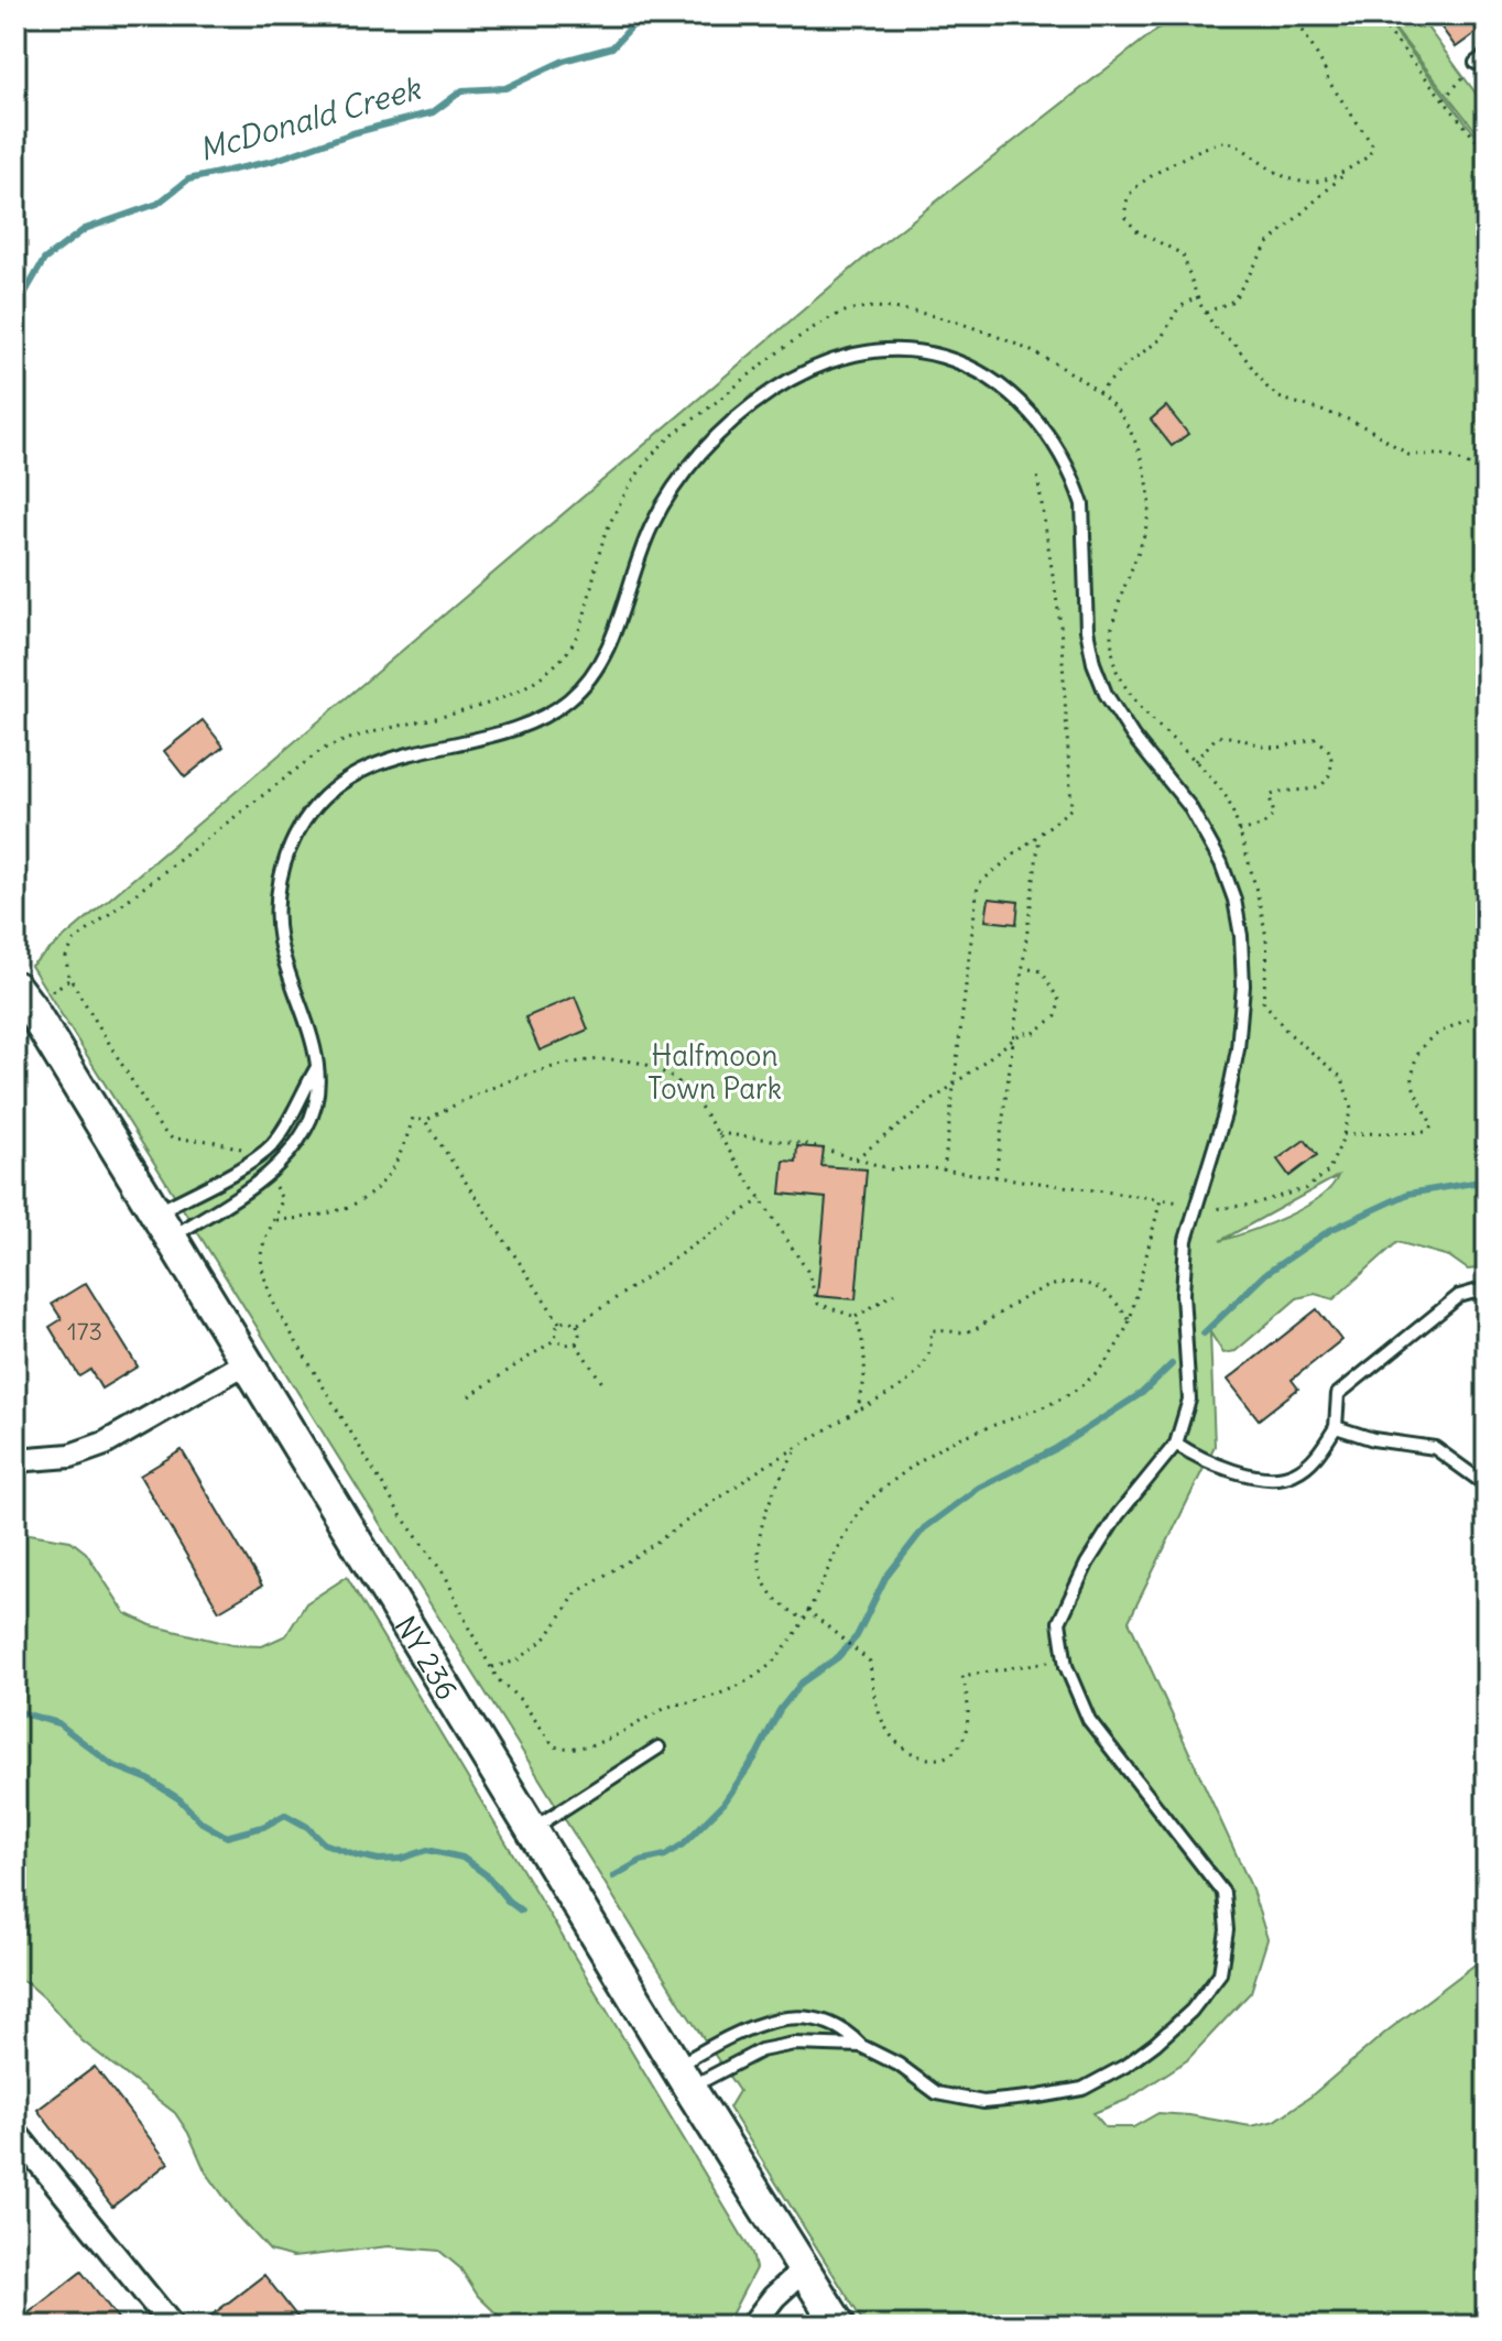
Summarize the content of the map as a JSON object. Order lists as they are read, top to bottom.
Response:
{
  "streets": {
    "main road": ["NY 236"]
  },
  "water": ["McDonald Creek"],
  "parks": ["Halfmoon Town Park"],
  "house_numbers": ["173"]
}
